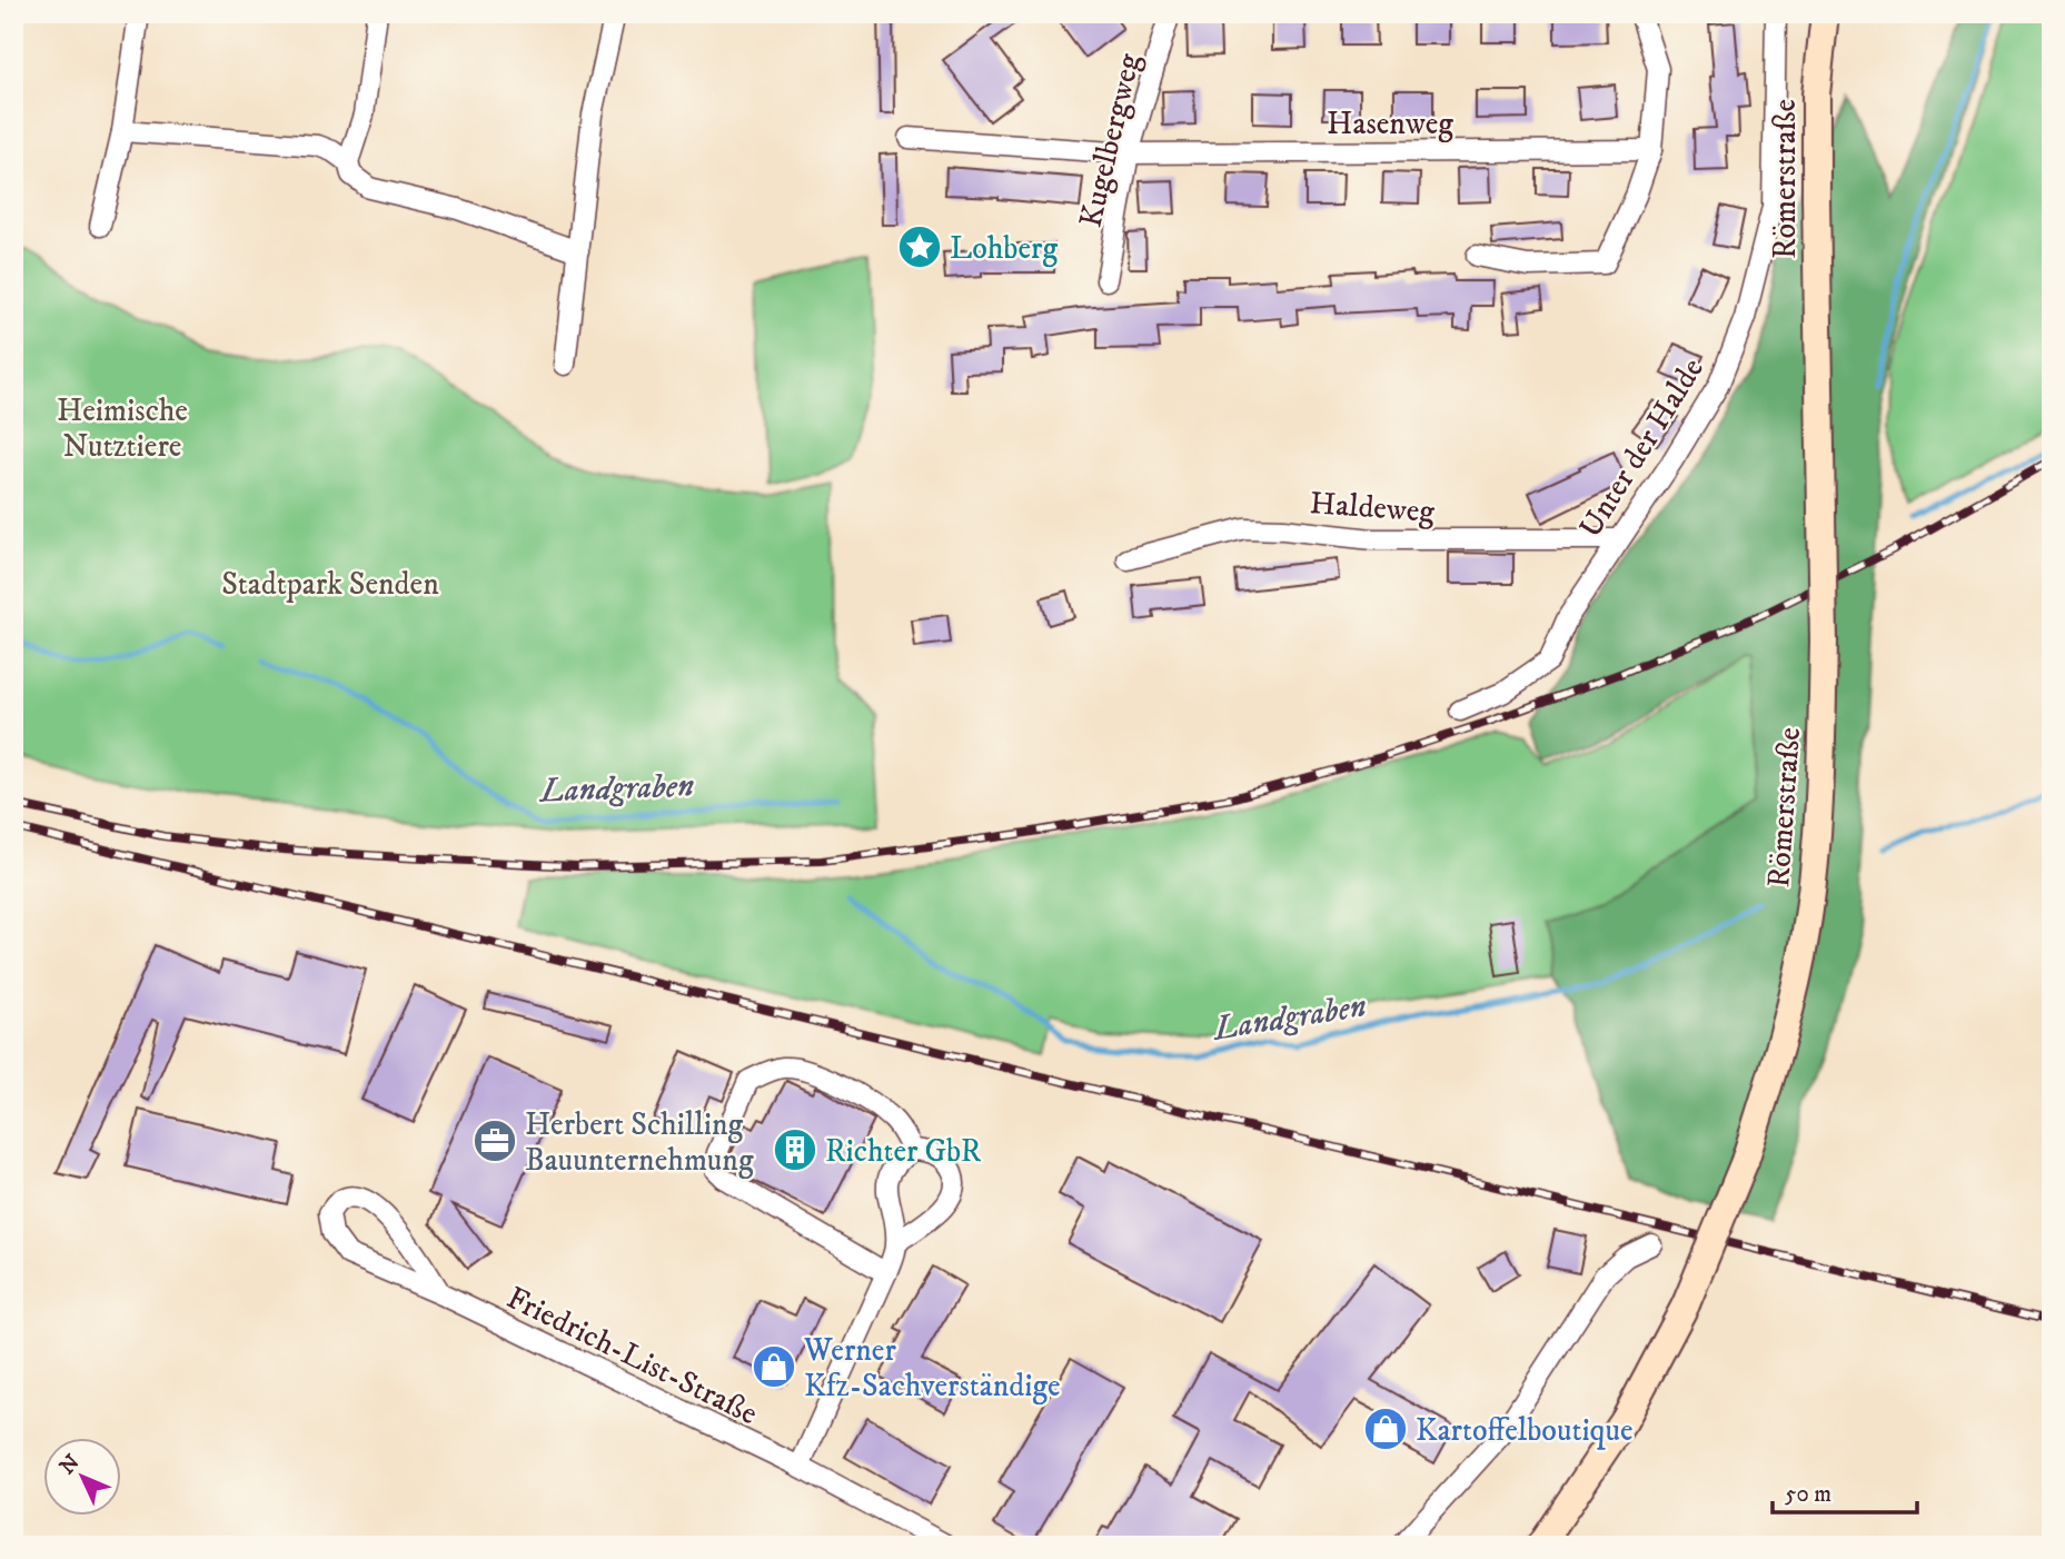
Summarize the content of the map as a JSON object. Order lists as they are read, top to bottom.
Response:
{
  "streets": {
    "main road": ["Römerstraße"],
    "street": [
      "Hasenweg",
      "Kugelbergweg",
      "Unter der Halde",
      "Haldeweg",
      "Friedrich-List-Straße"
    ]
  },
  "crossings": [
    ["Hasenweg", "Kugelbergweg"],
    ["Unter der Halde", "Haldeweg"]
  ],
  "water": ["Landgraben"],
  "parks": ["Heimische Nutztiere", "Stadtpark Senden"],
  "places": {
    "place": ["Lohberg"],
    "office": ["Herbert Schilling Bauunternehmung"],
    "building": ["Richter GbR"],
    "shop": ["Werner Kfz-Sachverständige", "Kartoffelboutique"]
  },
  "scale_bar": "50 m",
  "north": "top left"
}
